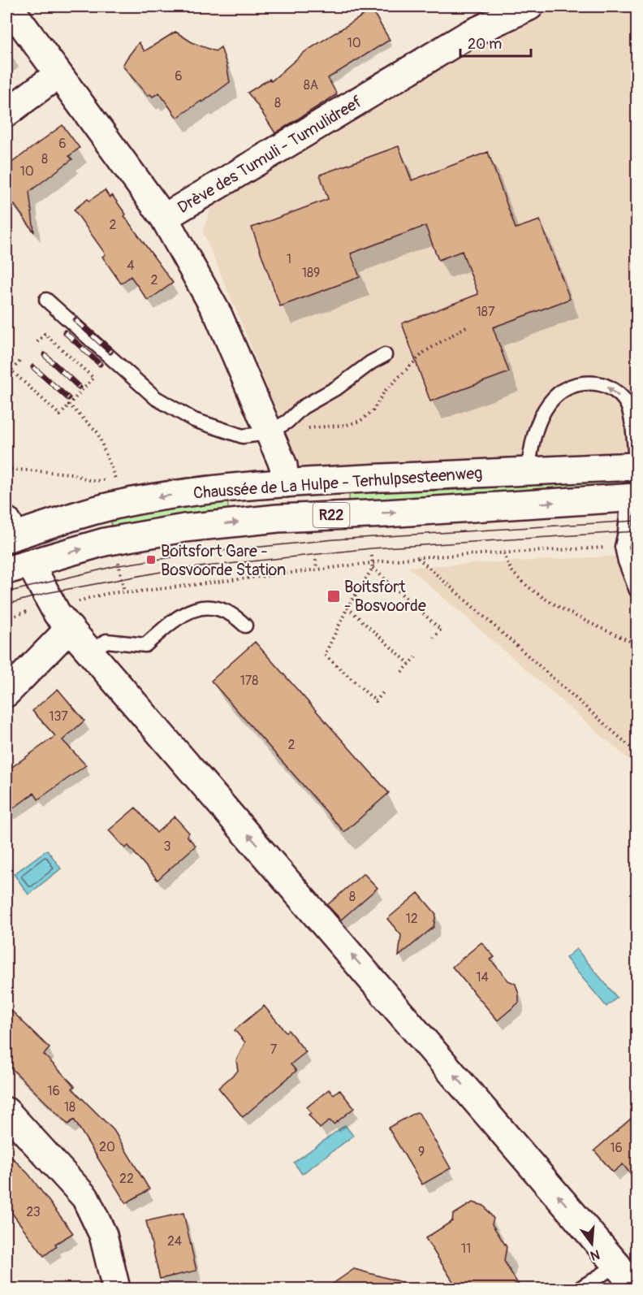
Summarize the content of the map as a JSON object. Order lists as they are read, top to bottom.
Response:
{
  "streets": {
    "street": ["Drève des Tumuli - Tumulidreef", "Chaussée de La Hulpe - Terhulpsesteenweg", "R22"]
  },
  "crossings": [
    ["Drève des Tumuli - Tumulidreef", "Chaussée de La Hulpe - Terhulpsesteenweg"]
  ],
  "places": {
    "transit": ["Boitsfort Gare - Bosvoorde Station", "Boitsfort - Bosvoorde"]
  },
  "house_numbers": [
    "10",
    "6",
    "8A",
    "8",
    "6",
    "8",
    "10",
    "2",
    "1",
    "4",
    "189",
    "2",
    "187",
    "178",
    "137",
    "2",
    "3",
    "8",
    "12",
    "14",
    "7",
    "16",
    "18",
    "20",
    "16",
    "9",
    "22",
    "23",
    "24",
    "11"
  ],
  "scale_bar": "20 m",
  "north": "bottom"
}
